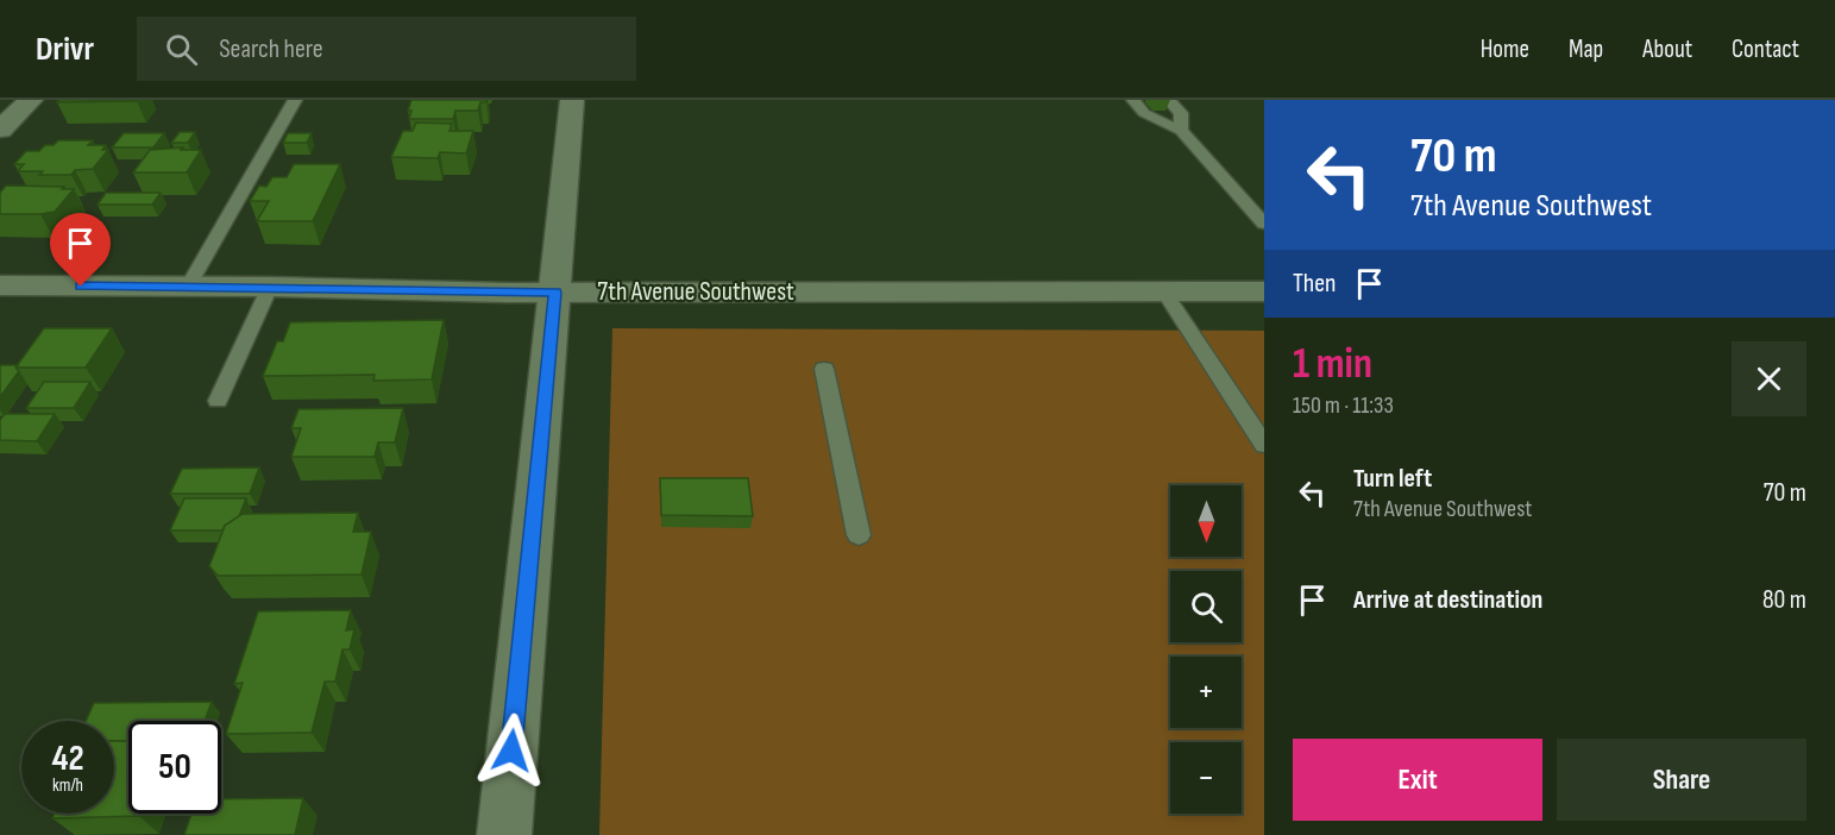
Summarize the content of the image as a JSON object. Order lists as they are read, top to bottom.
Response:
{
  "streets": {
    "street": ["7th Avenue Southwest"]
  },
  "north": "bottom",
  "page": {
    "header": "Drivr",
    "search": "Search here",
    "nav": [
      "Home",
      "Map",
      "About",
      "Contact"
    ],
    "turn": ["70 m", "7th Avenue Southwest"],
    "then": "Then",
    "heading": ["1 min", "150 m · 11:33"],
    "list": [
      {
        "name": "Turn left",
        "note": "7th Avenue Southwest",
        "value": "70 m"
      },
      {
        "name": "Arrive at destination",
        "value": "80 m"
      }
    ],
    "map_buttons": ["+", "−"],
    "speed": "42 km/h",
    "limit": "50",
    "buttons": ["Exit", "Share"]
  }
}
